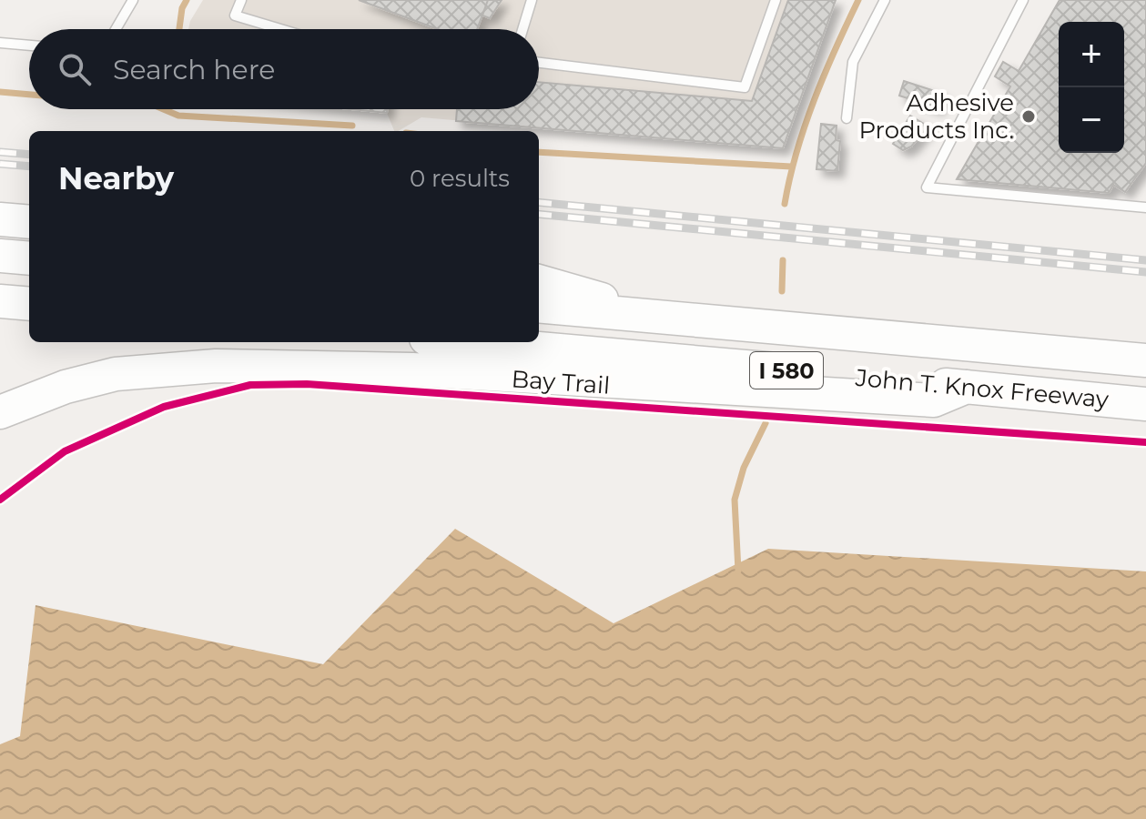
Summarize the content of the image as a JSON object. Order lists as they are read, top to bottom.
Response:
{
  "streets": {
    "highway": ["I 580", "John T. Knox Freeway"],
    "cycle path": ["Bay Trail"]
  },
  "places": ["Adhesive Products Inc."],
  "page": {
    "map_buttons": ["+", "−"],
    "search": "Search here",
    "heading": ["Nearby", "0 results"]
  }
}
